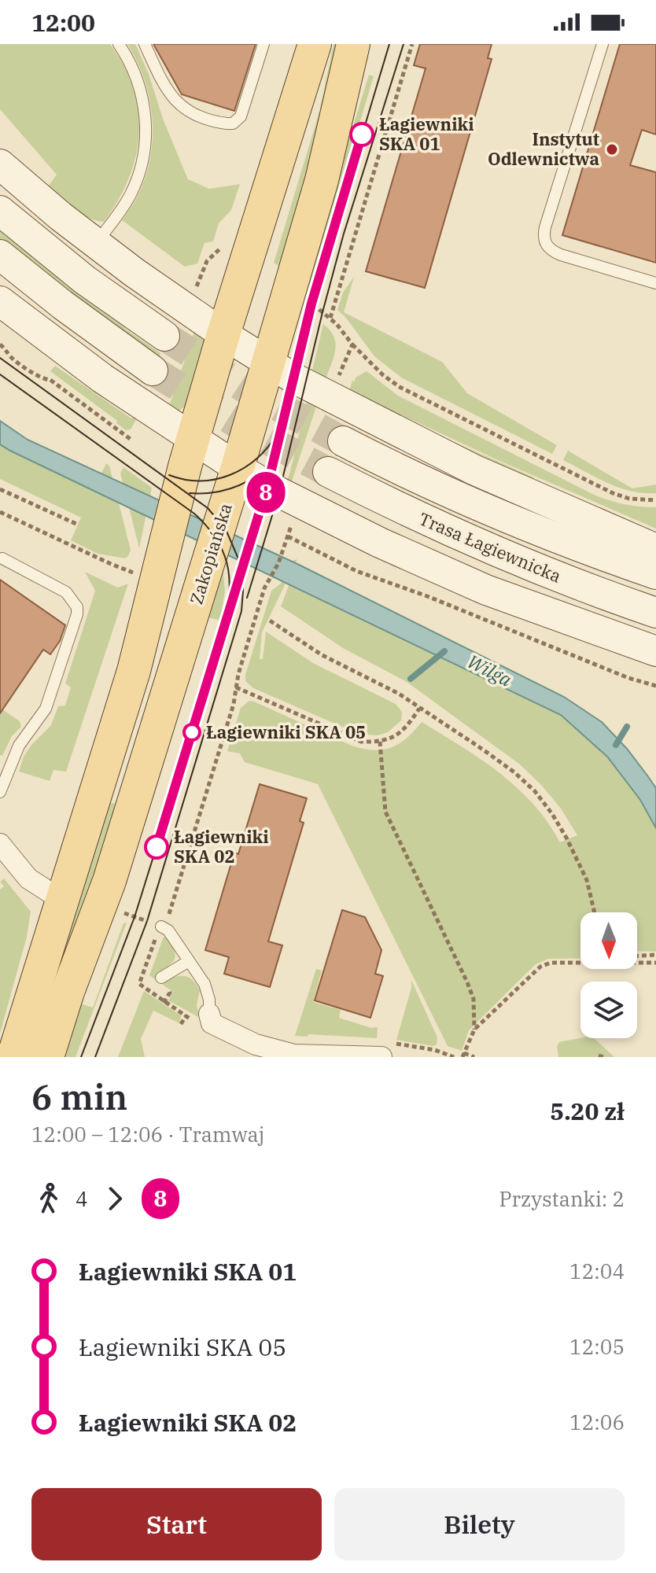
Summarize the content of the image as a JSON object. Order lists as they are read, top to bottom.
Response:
{
  "streets": {
    "main road": ["Trasa Łagiewnicka", "Zakopiańska"]
  },
  "water": ["Wilga"],
  "places": [
    "Łagiewniki SKA 01",
    "Instytut Odlewnictwa",
    "Łagiewniki SKA 05",
    "Łagiewniki SKA 02"
  ],
  "lines": ["tram line 8"],
  "north": "bottom",
  "page": {
    "status": "12:00",
    "on_map": "8",
    "heading": ["6 min", "12:00 – 12:06 · Tramwaj", "5.20 zł"],
    "legs": ["4", "8", "Przystanki: 2"],
    "list": [
      {
        "name": "Łagiewniki SKA 01",
        "value": "12:04"
      },
      {
        "name": "Łagiewniki SKA 05",
        "value": "12:05"
      },
      {
        "name": "Łagiewniki SKA 02",
        "value": "12:06"
      }
    ],
    "buttons": ["Start", "Bilety"]
  }
}
